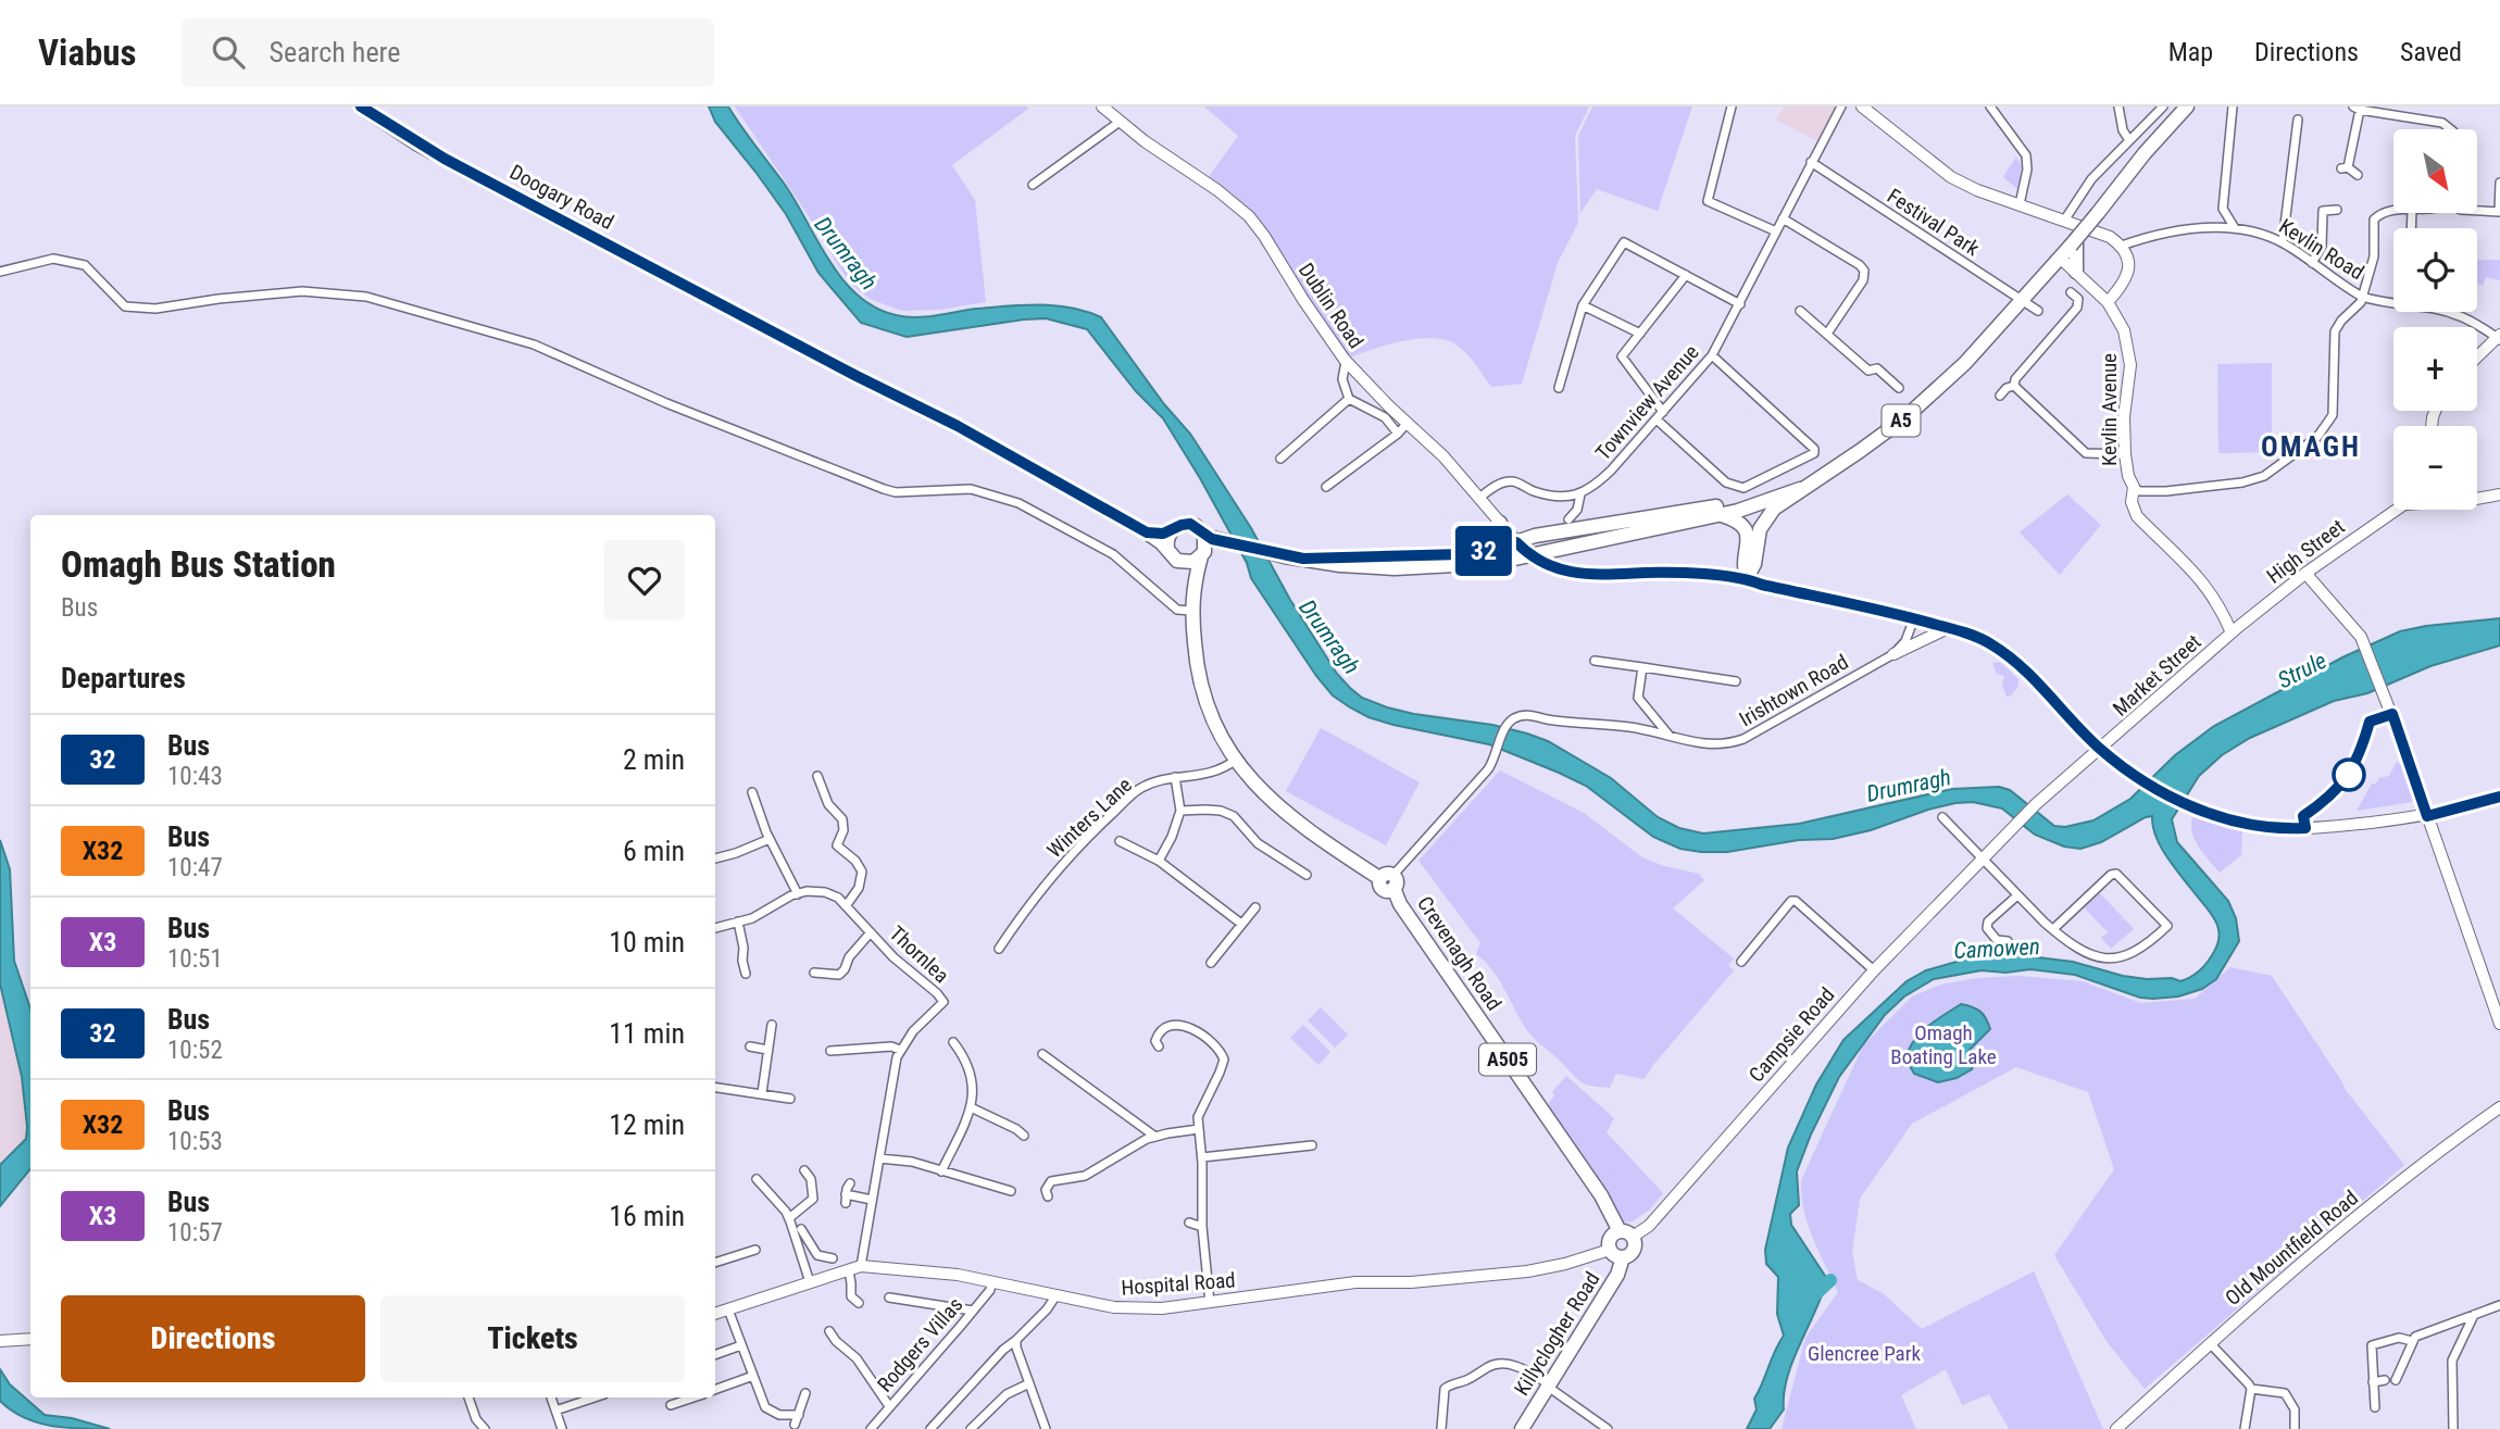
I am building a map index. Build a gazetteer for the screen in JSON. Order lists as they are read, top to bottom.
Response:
{
  "streets": {
    "highway": [
      "Doogary Road",
      "A5",
      "Crevenagh Road",
      "A505",
      "Killyclogher Road"
    ],
    "main road": [
      "Dublin Road",
      "Kevlin Avenue",
      "High Street",
      "Market Street",
      "Campsie Road",
      "Old Mountfield Road",
      "Hospital Road"
    ],
    "street": [
      "Festival Park",
      "Kevlin Road",
      "Townview Avenue",
      "Irishtown Road",
      "Winters Lane",
      "Thornlea",
      "Rodgers Villas"
    ]
  },
  "crossings": [
    ["Doogary Road", "A5"],
    ["Doogary Road", "Crevenagh Road"],
    ["Festival Park", "Townview Avenue"],
    ["Kevlin Road", "Kevlin Avenue"],
    ["Kevlin Avenue", "A5"],
    ["A5", "Crevenagh Road"],
    ["High Street", "Market Street"],
    ["Market Street", "Campsie Road"],
    ["Irishtown Road", "Crevenagh Road"],
    ["Winters Lane", "Crevenagh Road"],
    ["Crevenagh Road", "Campsie Road"],
    ["Crevenagh Road", "Hospital Road"],
    ["Crevenagh Road", "Killyclogher Road"],
    ["Campsie Road", "Hospital Road"],
    ["Campsie Road", "Killyclogher Road"],
    ["Hospital Road", "Killyclogher Road"],
    ["Hospital Road", "Rodgers Villas"]
  ],
  "districts": ["OMAGH"],
  "water": ["Drumragh", "Strule", "Camowen"],
  "parks": ["Omagh Boating Lake", "Glencree Park"],
  "lines": ["bus line 32"],
  "north": "bottom right",
  "page": {
    "header": "Viabus",
    "search": "Search here",
    "nav": ["Map", "Directions", "Saved"],
    "on_map": "32",
    "map_buttons": ["+", "−"],
    "heading": [
      ["Omagh Bus Station", "Bus"],
      "Departures"
    ],
    "list": [
      {
        "mark": "32",
        "name": "Bus",
        "note": "10:43",
        "value": "2 min"
      },
      {
        "mark": "X32",
        "name": "Bus",
        "note": "10:47",
        "value": "6 min"
      },
      {
        "mark": "X3",
        "name": "Bus",
        "note": "10:51",
        "value": "10 min"
      },
      {
        "mark": "32",
        "name": "Bus",
        "note": "10:52",
        "value": "11 min"
      },
      {
        "mark": "X32",
        "name": "Bus",
        "note": "10:53",
        "value": "12 min"
      },
      {
        "mark": "X3",
        "name": "Bus",
        "note": "10:57",
        "value": "16 min"
      }
    ],
    "buttons": ["Directions", "Tickets"]
  }
}
